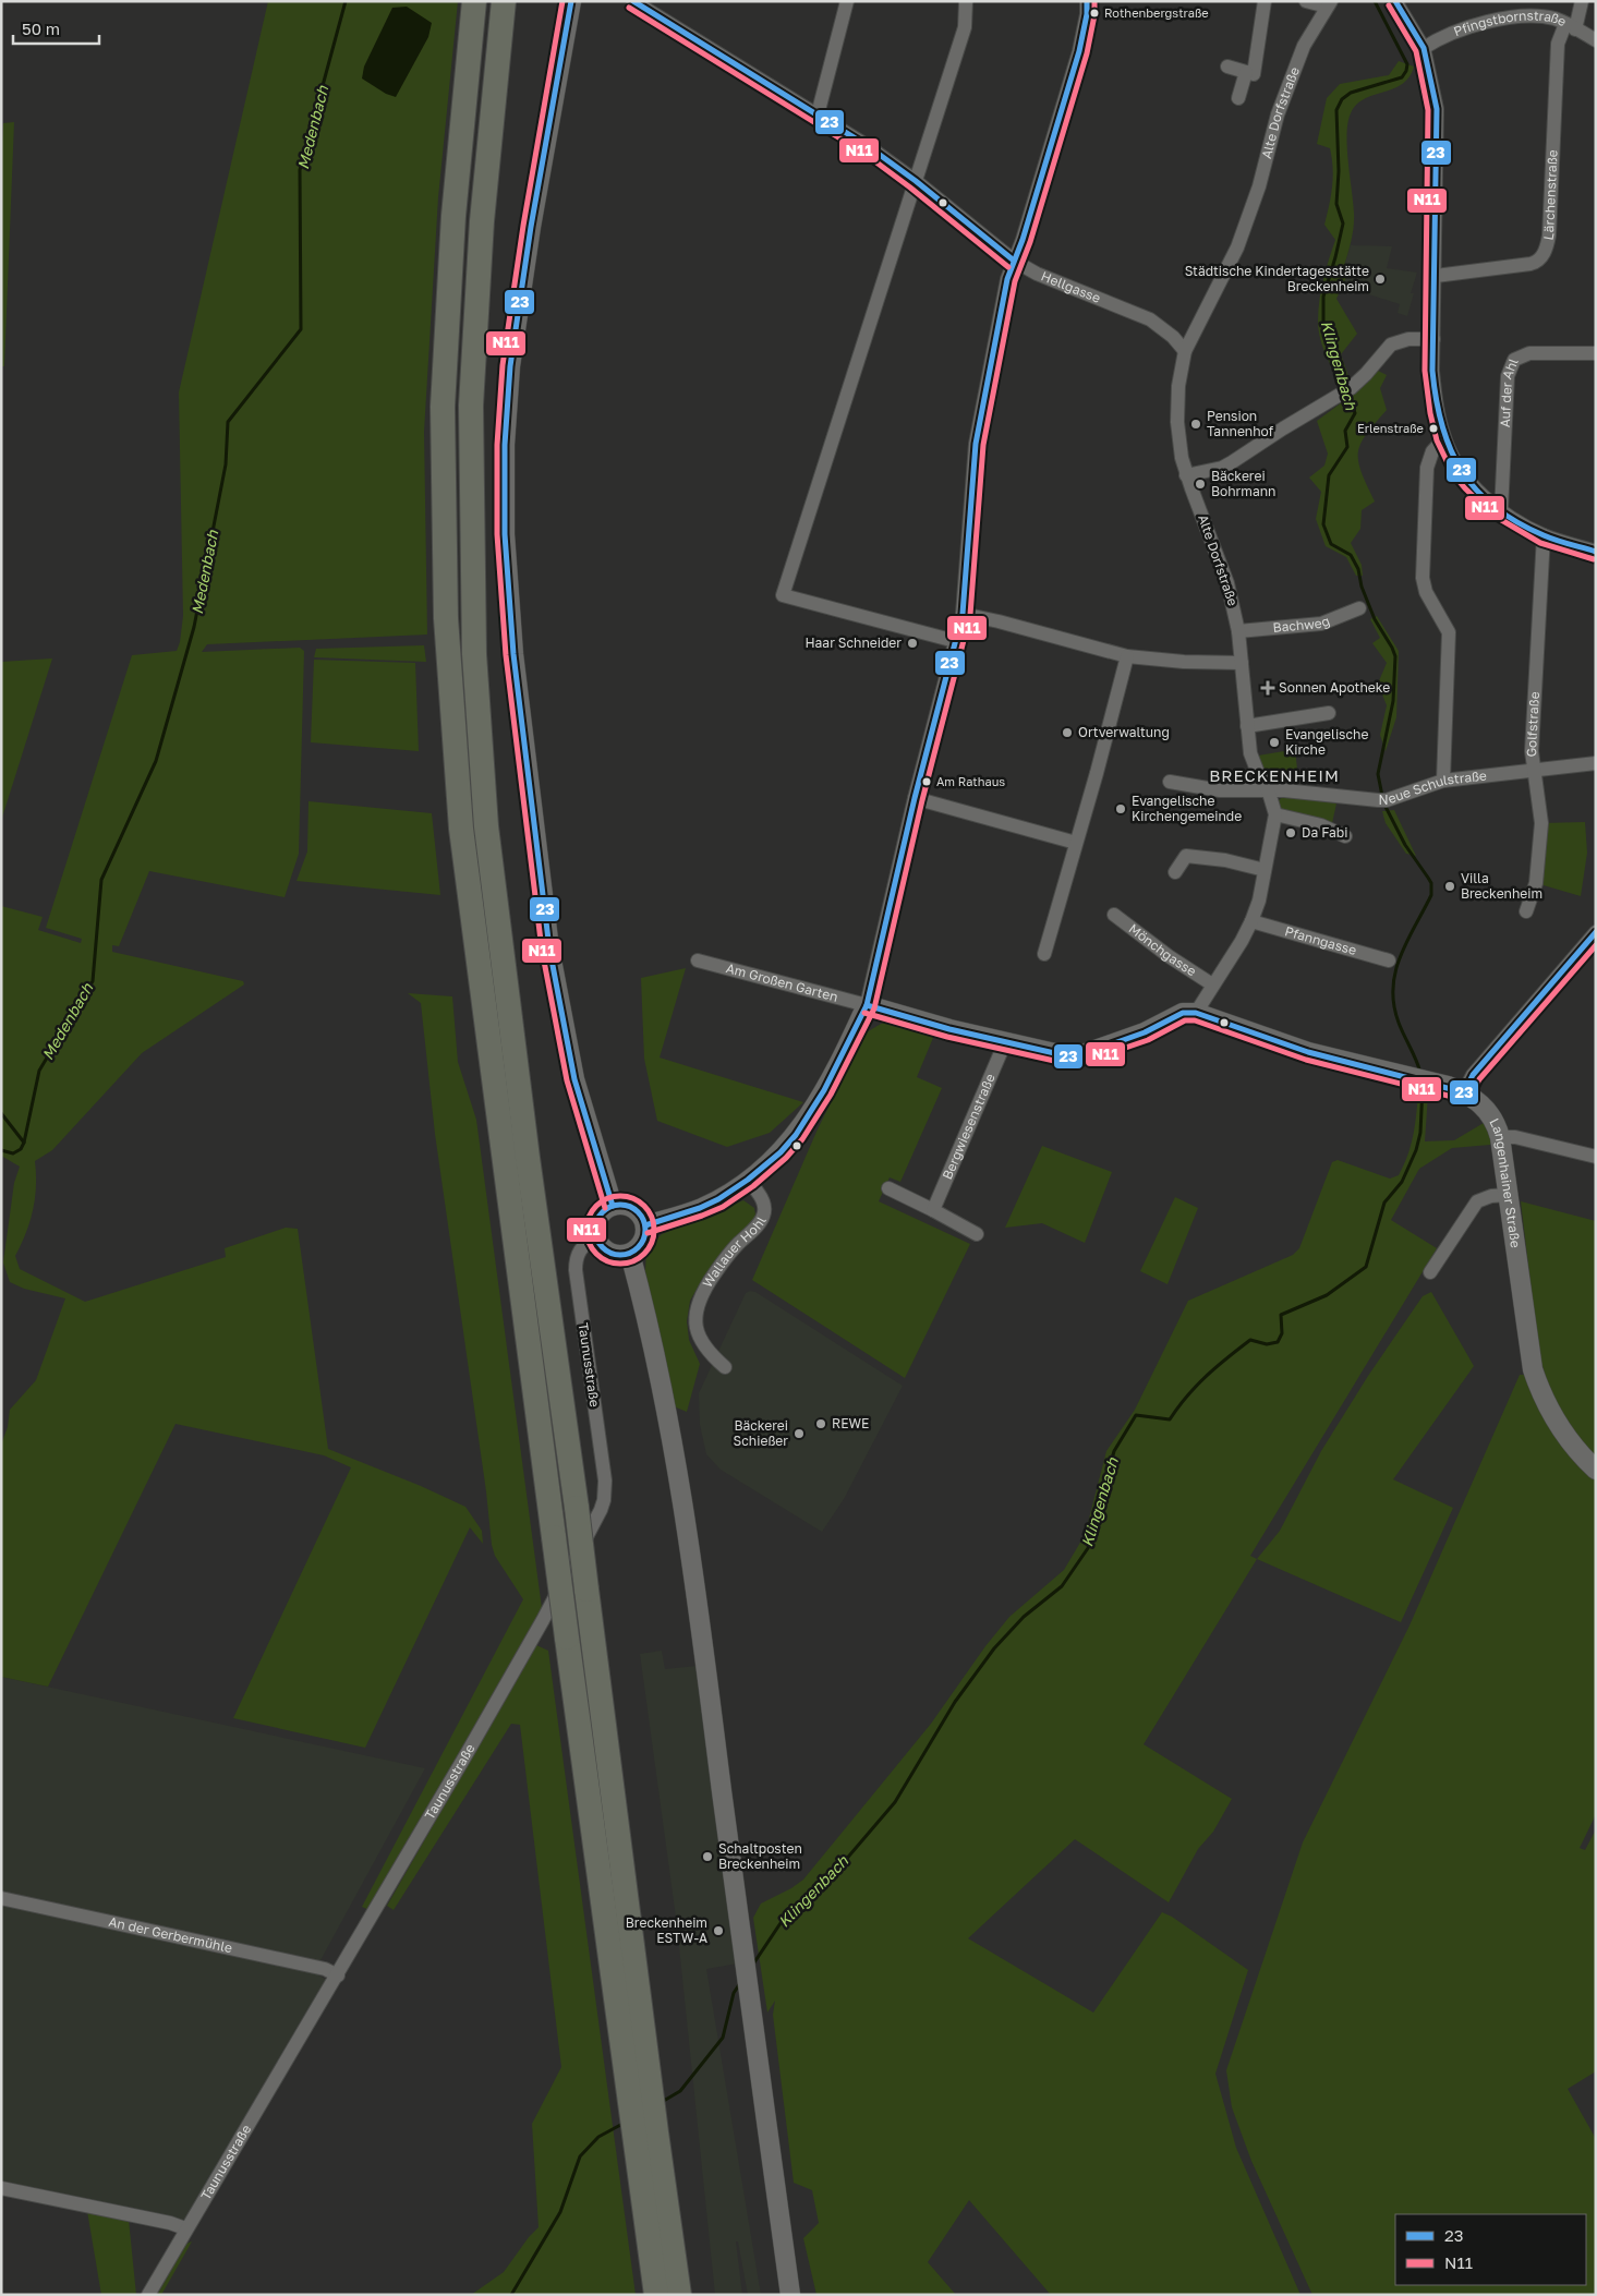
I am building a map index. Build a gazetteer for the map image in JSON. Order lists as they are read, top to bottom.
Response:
{
  "streets": {
    "main road": ["Langenhainer Straße"],
    "street": [
      "Pfingstbornstraße",
      "Alte Dorfstraße",
      "Lärchenstraße",
      "Hellgasse",
      "Auf der Ahl",
      "Bachweg",
      "Golfstraße",
      "Neue Schulstraße",
      "Pfanngasse",
      "Mönchgasse",
      "Am Großen Garten",
      "Bergwiesenstraße",
      "Wallauer Hohl",
      "Taunusstraße",
      "An der Gerbermühle"
    ]
  },
  "crossings": [
    ["Pfingstbornstraße", "Lärchenstraße"],
    ["Alte Dorfstraße", "Hellgasse"],
    ["Alte Dorfstraße", "Bachweg"],
    ["Alte Dorfstraße", "Neue Schulstraße"],
    ["Alte Dorfstraße", "Pfanngasse"],
    ["Alte Dorfstraße", "Mönchgasse"],
    ["Alte Dorfstraße", "Langenhainer Straße"],
    ["Golfstraße", "Neue Schulstraße"],
    ["Taunusstraße", "An der Gerbermühle"]
  ],
  "districts": ["BRECKENHEIM"],
  "water": ["Medenbach", "Klingenbach"],
  "places": {
    "other": [
      "Rothenbergstraße",
      "Städtische Kindertagesstätte Breckenheim",
      "Pension Tannenhof",
      "Erlenstraße",
      "Bäckerei Bohrmann",
      "Haar Schneider",
      "Ortverwaltung",
      "Evangelische Kirche",
      "Am Rathaus",
      "Evangelische Kirchengemeinde",
      "Da Fabi",
      "Villa Breckenheim",
      "REWE",
      "Bäckerei Schießer",
      "Schaltposten Breckenheim",
      "Breckenheim ESTW-A"
    ],
    "health": ["Sonnen Apotheke"]
  },
  "lines": ["transit line 23", "transit line N11"],
  "legend": ["23", "N11"],
  "scale_bar": "50 m"
}
